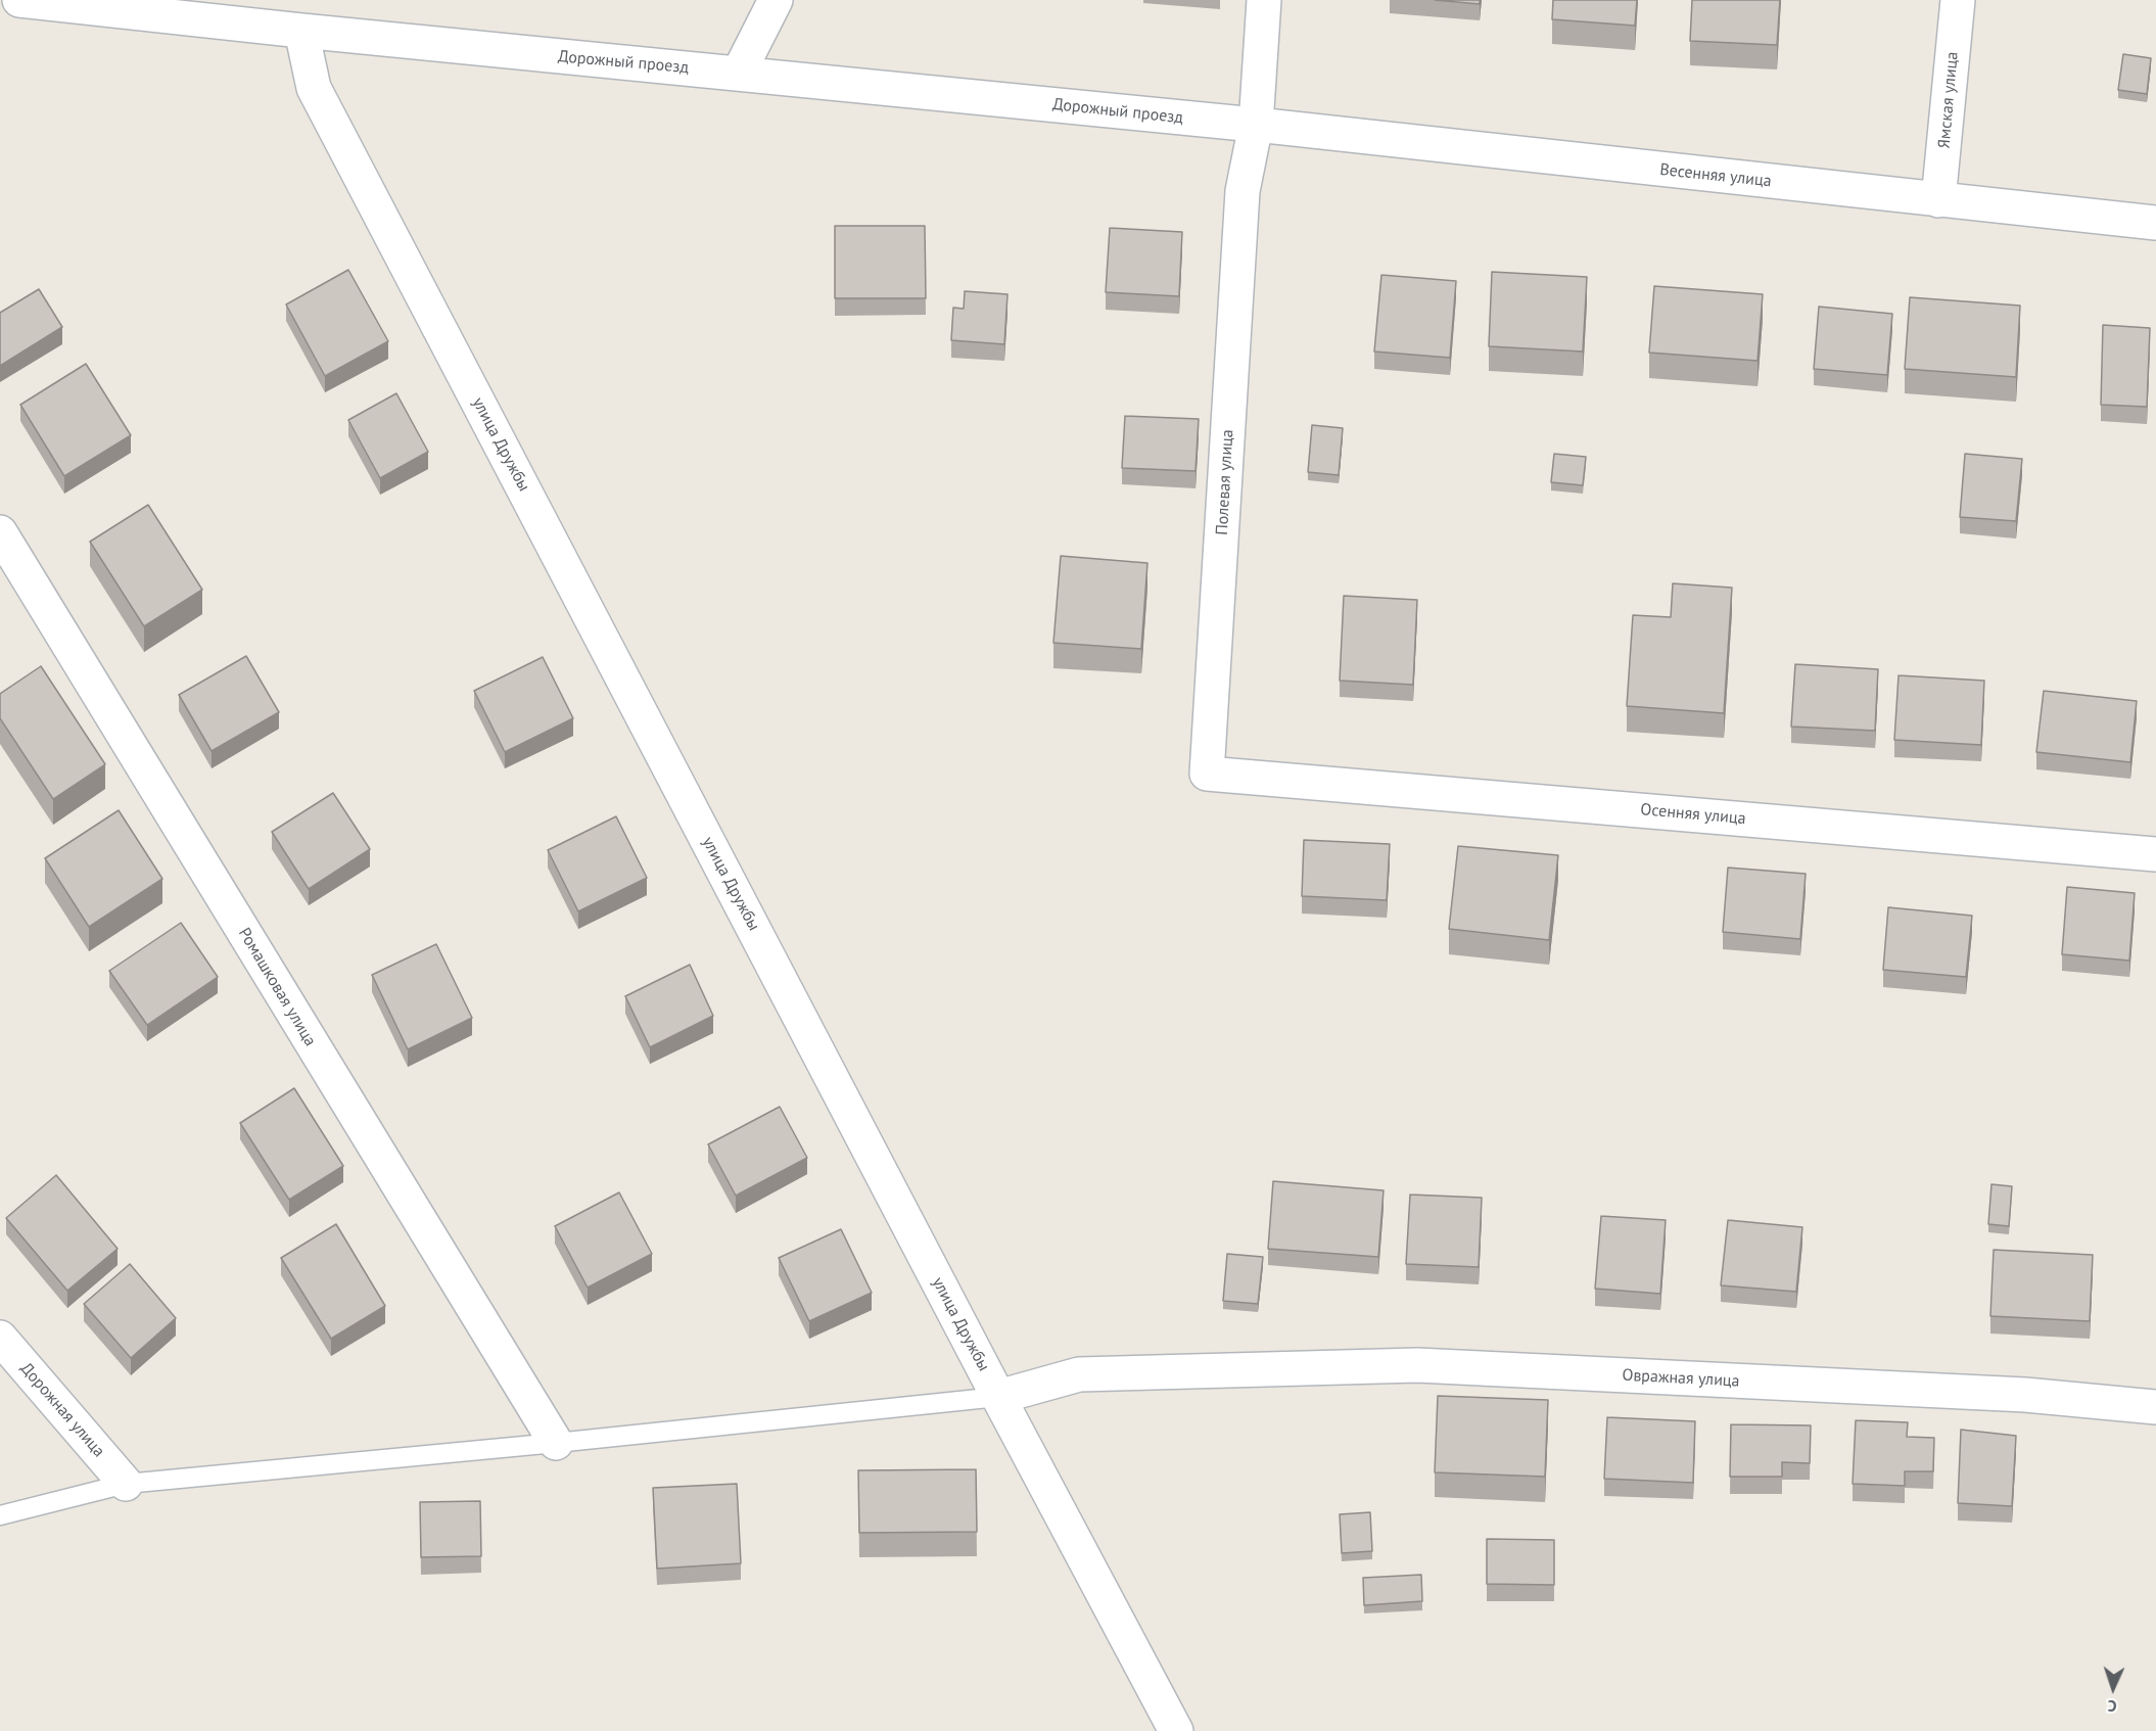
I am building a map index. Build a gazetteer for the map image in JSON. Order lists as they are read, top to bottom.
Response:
{
  "streets": {
    "street": [
      "Дорожный проезд",
      "Ямская улица",
      "Весенняя улица",
      "улица Дружбы",
      "Полевая улица",
      "Осенняя улица",
      "Ромашковая улица",
      "Овражная улица",
      "Дорожная улица"
    ]
  },
  "crossings": [
    ["Дорожный проезд", "Весенняя улица"],
    ["Дорожный проезд", "улица Дружбы"],
    ["Дорожный проезд", "Полевая улица"],
    ["Ямская улица", "Весенняя улица"],
    ["Весенняя улица", "Полевая улица"],
    ["улица Дружбы", "Овражная улица"],
    ["Полевая улица", "Осенняя улица"]
  ],
  "north": "bottom"
}
